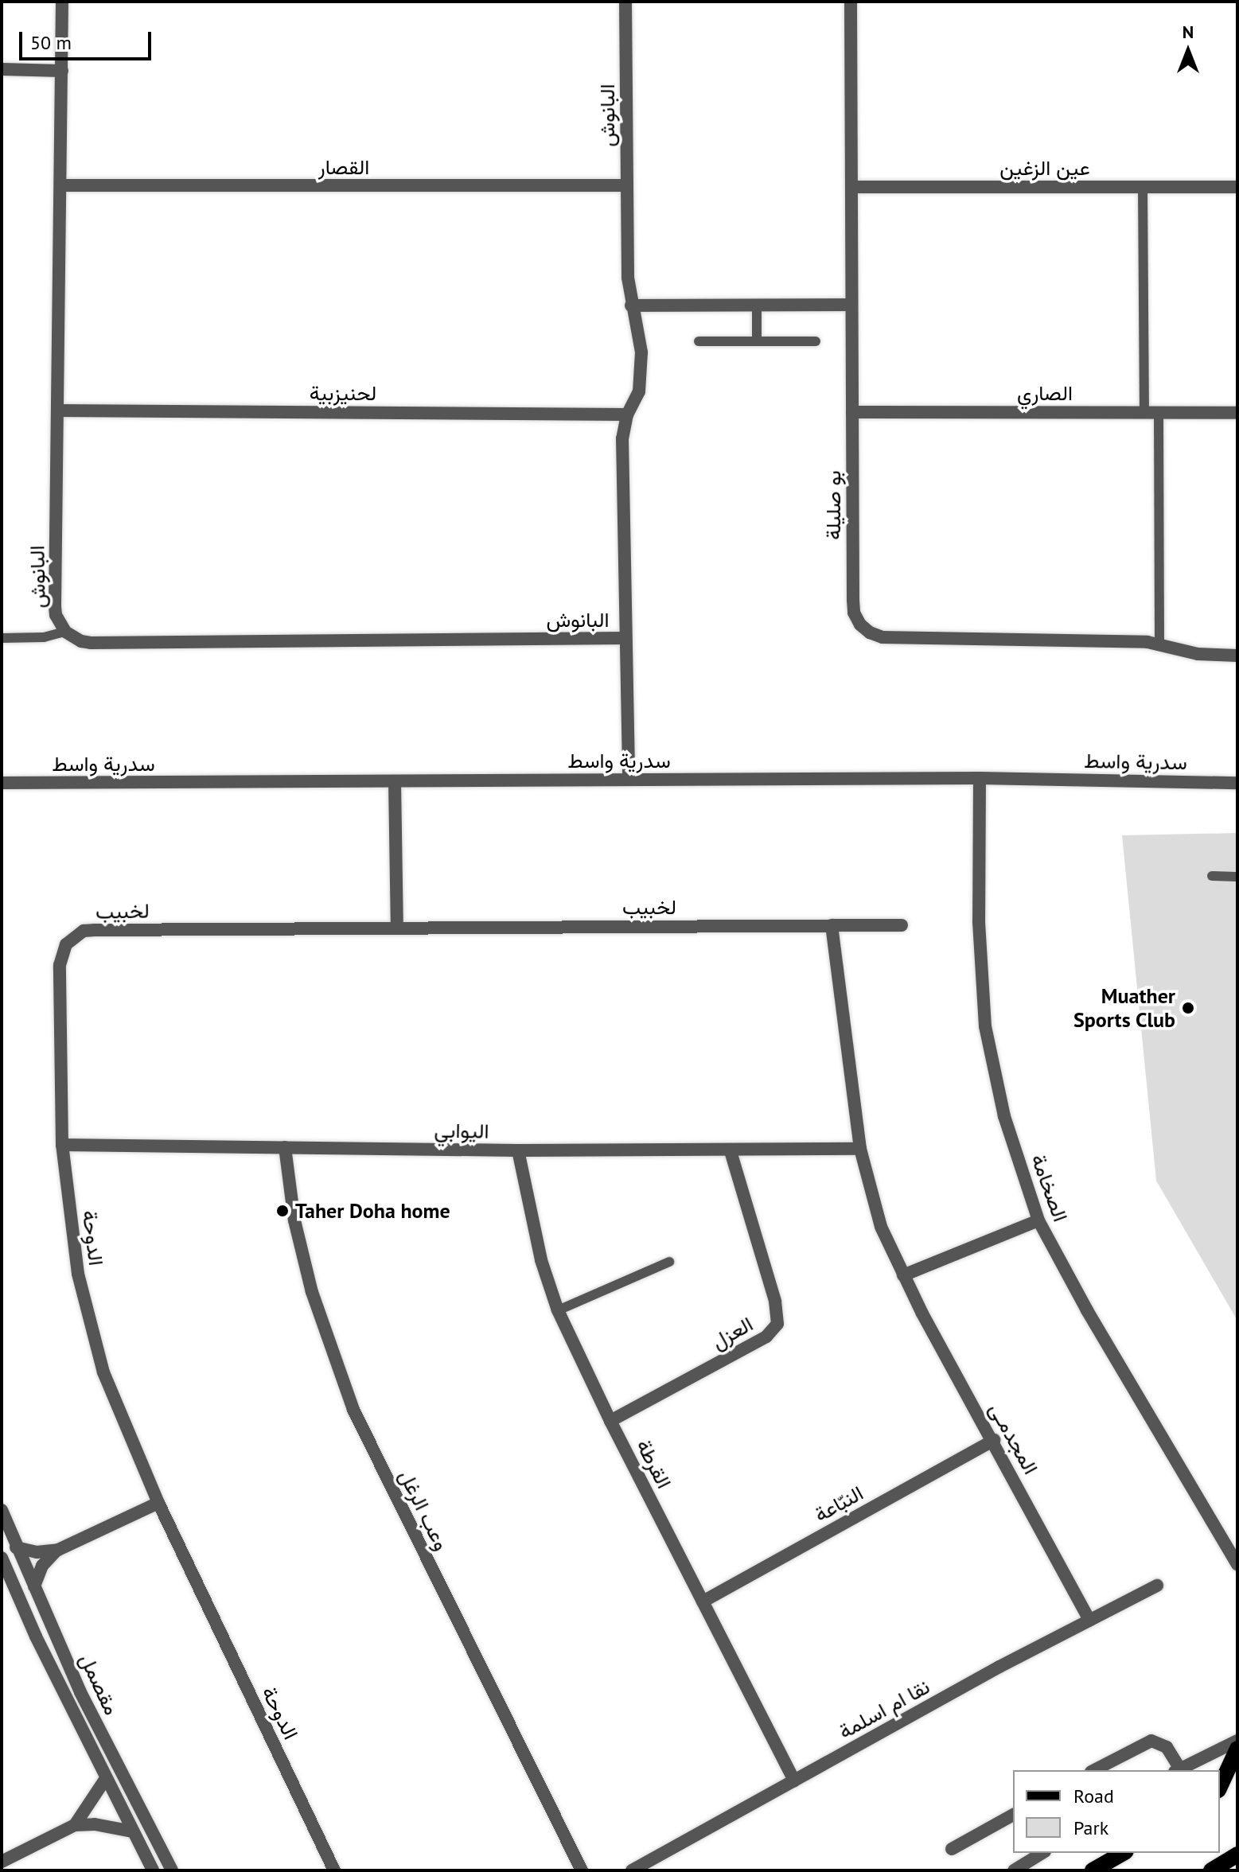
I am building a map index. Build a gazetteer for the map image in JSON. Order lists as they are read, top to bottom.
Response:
{
  "streets": {
    "street": [
      "البانوش",
      "القصار",
      "عين الزغين",
      "لحنيزبية",
      "الصاري",
      "بو صليلة",
      "سدرية واسط",
      "لخبيب",
      "اليوابي",
      "الصخامة",
      "الدوحة",
      "العزل",
      "المجدمـى",
      "القرطة",
      "النبّاعة",
      "وعب الرغل",
      "مقصمل",
      "نقا ام اسلمة"
    ]
  },
  "crossings": [
    ["البانوش", "القصار"],
    ["البانوش", "لحنيزبية"],
    ["البانوش", "سدرية واسط"],
    ["عين الزغين", "بو صليلة"],
    ["الصاري", "بو صليلة"],
    ["سدرية واسط", "الصخامة"],
    ["لخبيب", "الدوحة"],
    ["لخبيب", "المجدمـى"],
    ["اليوابي", "الدوحة"],
    ["اليوابي", "العزل"],
    ["اليوابي", "المجدمـى"],
    ["اليوابي", "القرطة"],
    ["اليوابي", "وعب الرغل"],
    ["العزل", "القرطة"],
    ["المجدمـى", "النبّاعة"],
    ["المجدمـى", "نقا ام اسلمة"],
    ["القرطة", "النبّاعة"],
    ["القرطة", "نقا ام اسلمة"]
  ],
  "places": ["Muather Sports Club", "Taher Doha home"],
  "legend": ["Road", "Park"],
  "scale_bar": "50 m",
  "north": "top"
}
